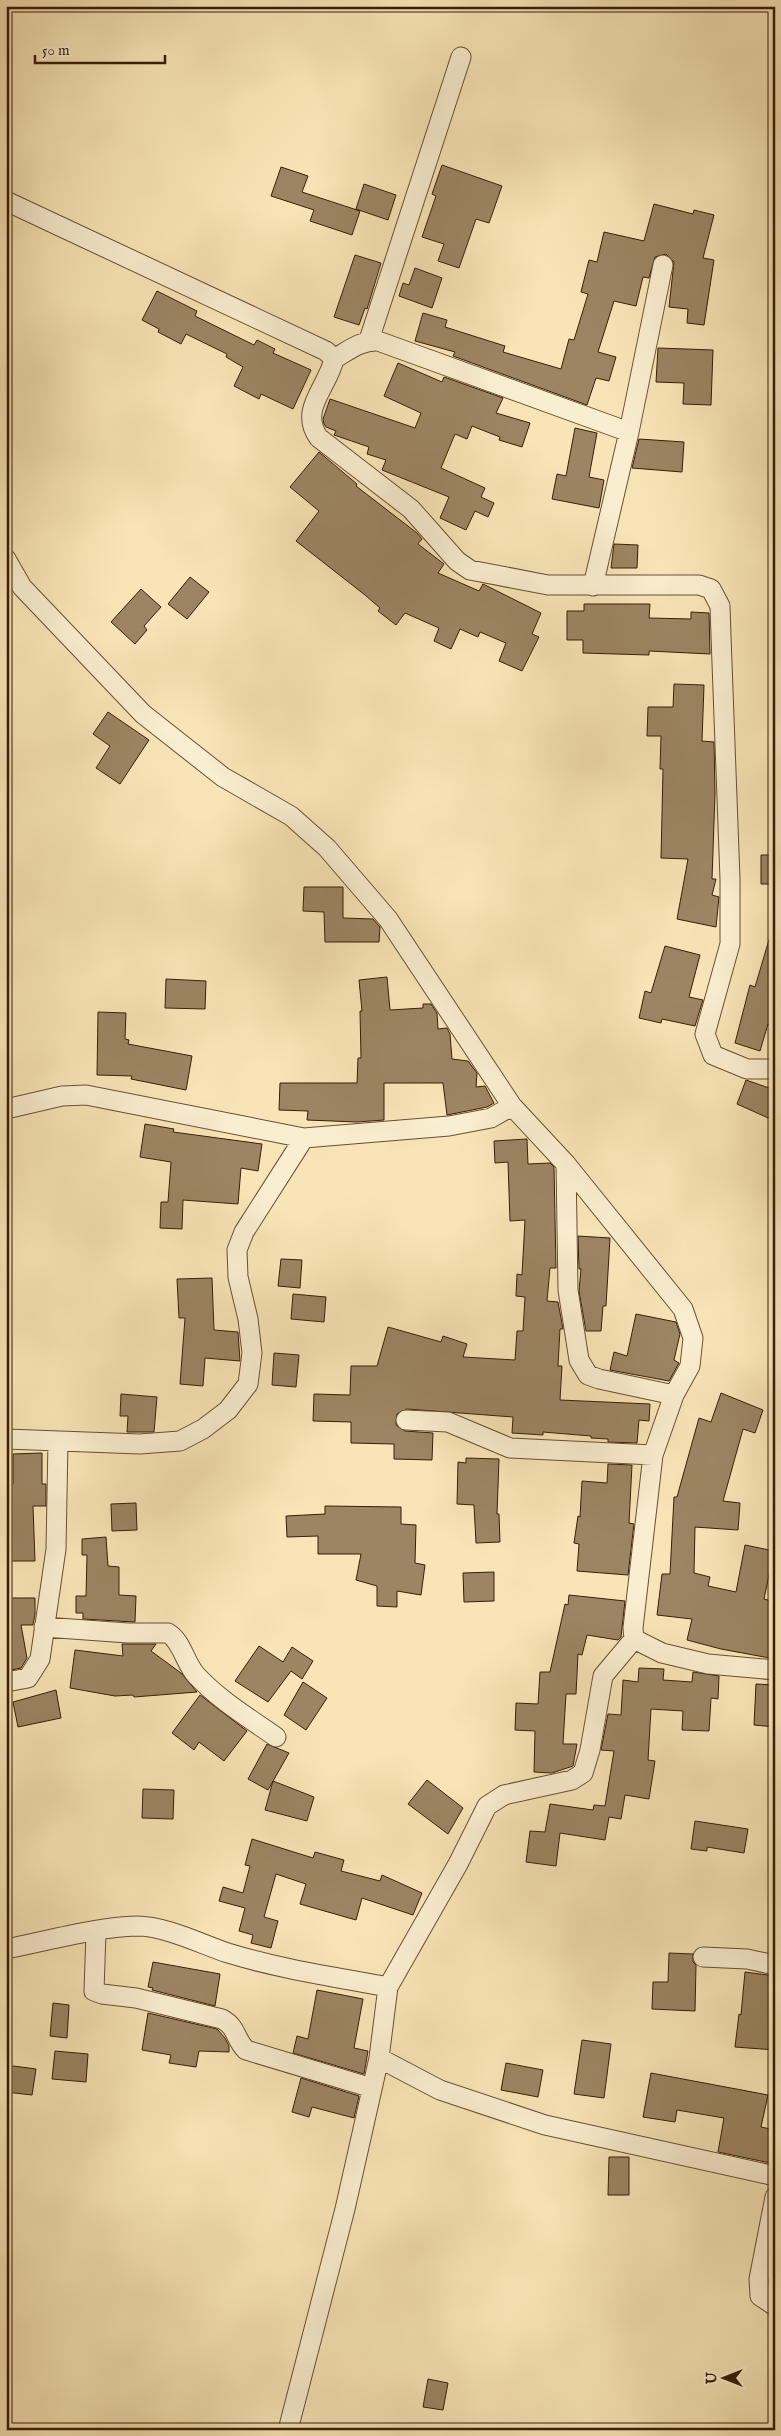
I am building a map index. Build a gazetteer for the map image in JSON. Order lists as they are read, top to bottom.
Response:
{
  "scale_bar": "50 m",
  "north": "left"
}
